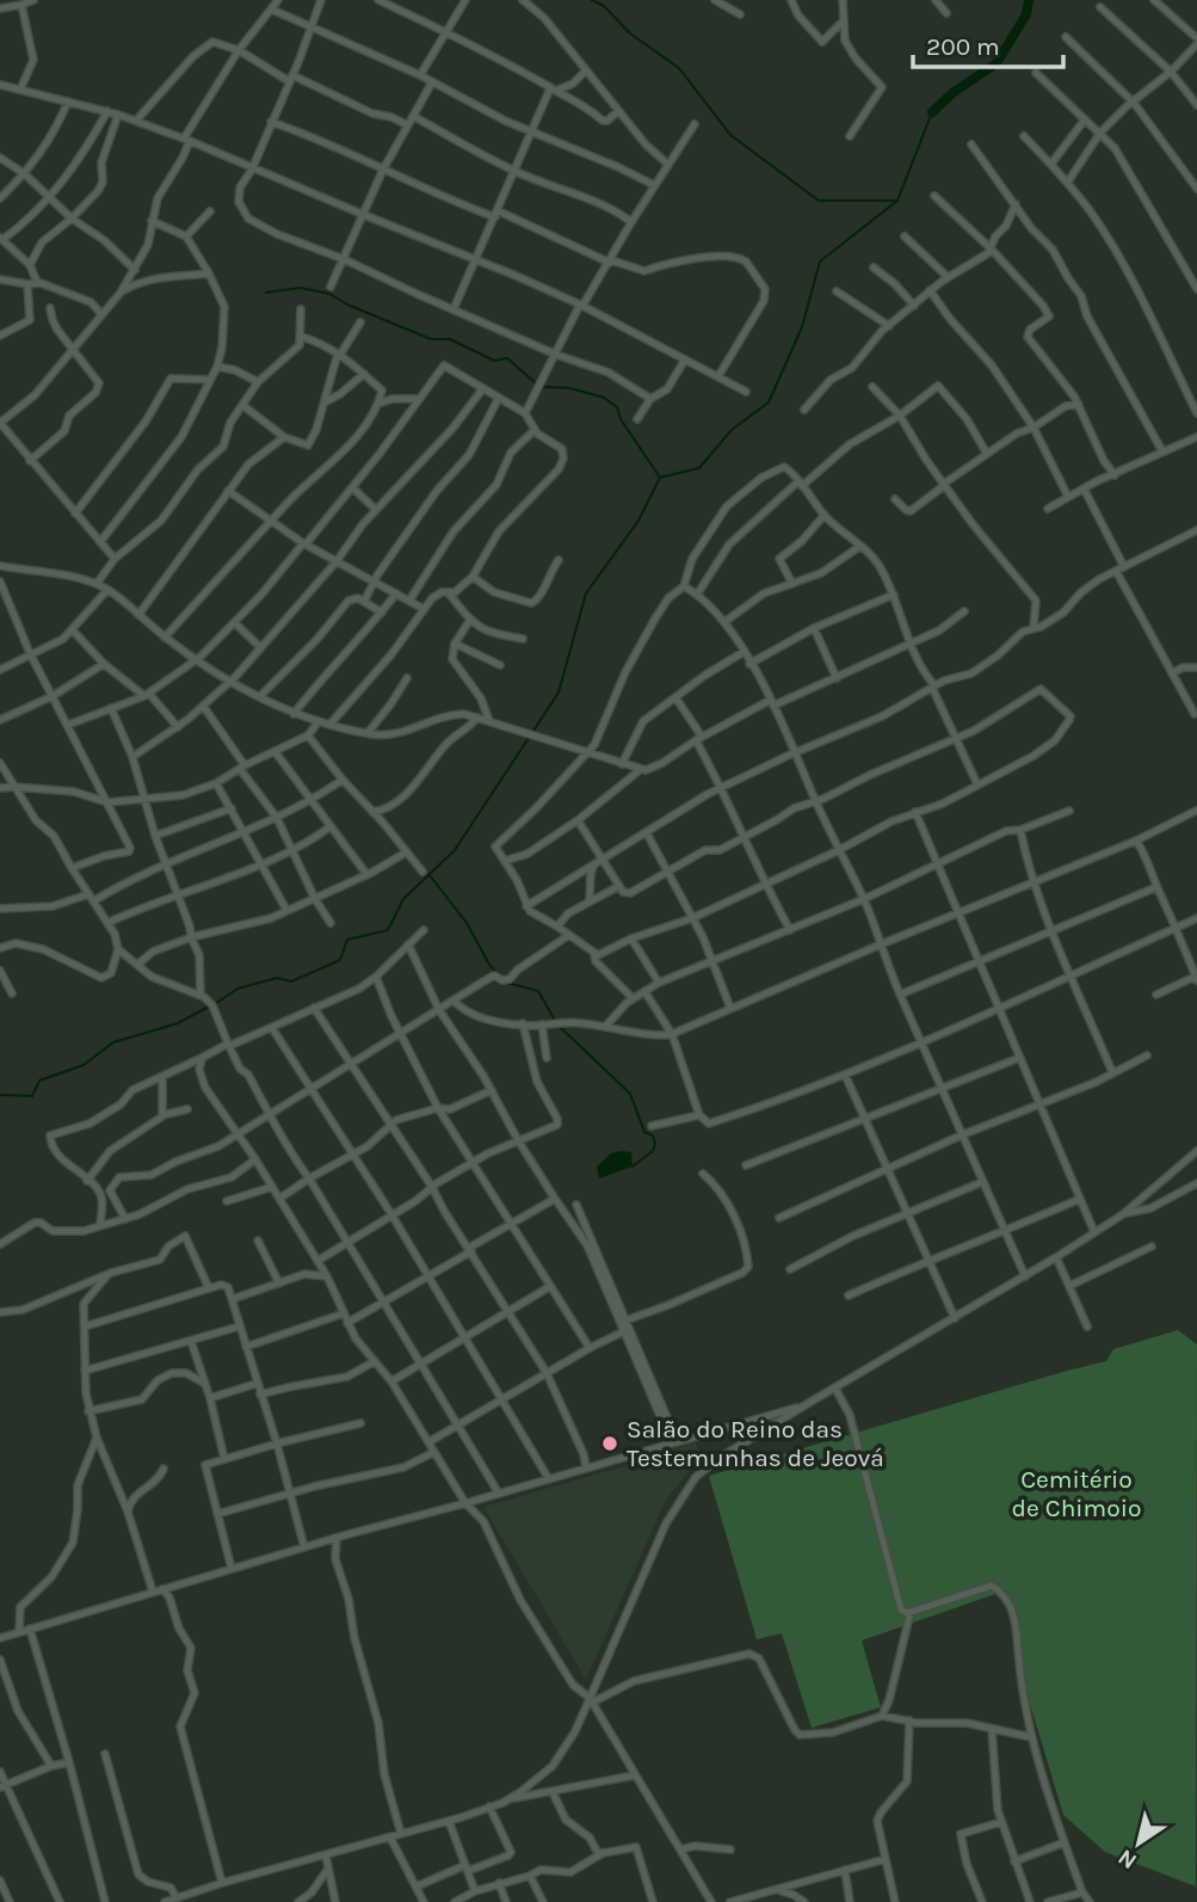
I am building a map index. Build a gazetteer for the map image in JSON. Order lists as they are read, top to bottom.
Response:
{
  "parks": ["Cemitério de Chimoio"],
  "places": ["Salão do Reino das Testemunhas de Jeová"],
  "scale_bar": "200 m",
  "north": "bottom left"
}
